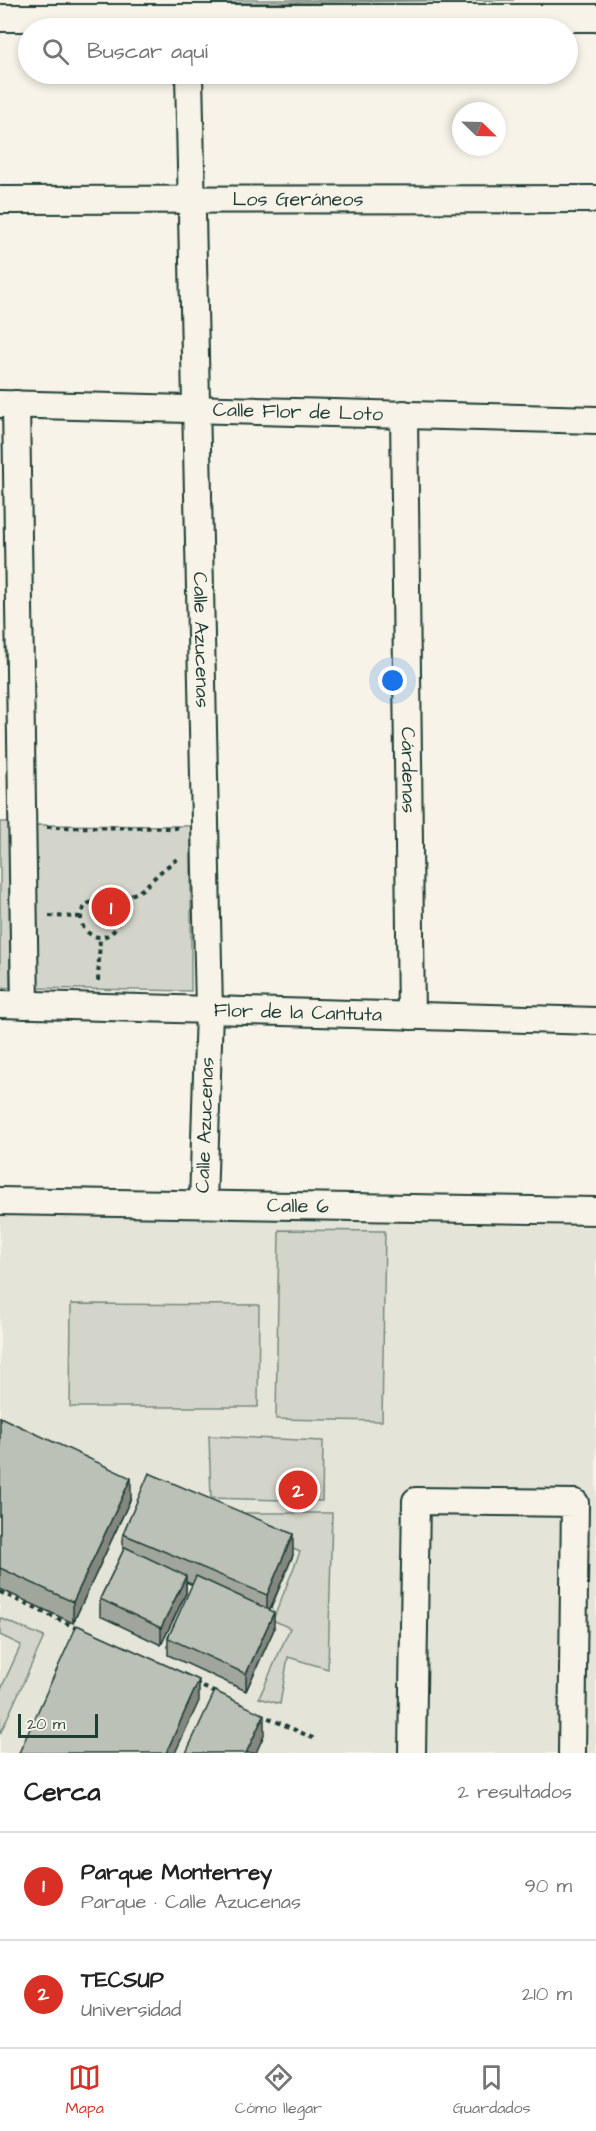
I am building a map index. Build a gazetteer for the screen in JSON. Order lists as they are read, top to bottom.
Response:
{
  "streets": {
    "street": [
      "Los Geráneos",
      "Calle Flor de Loto",
      "Calle Azucenas",
      "Cárdenas",
      "Flor de la Cantuta",
      "Calle 6"
    ]
  },
  "crossings": [
    ["Los Geráneos", "Calle Azucenas"],
    ["Calle Flor de Loto", "Calle Azucenas"],
    ["Calle Flor de Loto", "Cárdenas"],
    ["Calle Azucenas", "Flor de la Cantuta"],
    ["Calle Azucenas", "Calle 6"],
    ["Cárdenas", "Flor de la Cantuta"]
  ],
  "scale_bar": "20 m",
  "north": "bottom right",
  "page": {
    "search": "Buscar aquí",
    "pins": ["1", "2"],
    "scale": "20 m",
    "heading": ["Cerca", "2 resultados"],
    "list": [
      {
        "mark": "1",
        "name": "Parque Monterrey",
        "note": "Parque · Calle Azucenas",
        "value": "90 m"
      },
      {
        "mark": "2",
        "name": "TECSUP",
        "note": "Universidad",
        "value": "210 m"
      }
    ],
    "nav": ["Mapa", "Cómo llegar", "Guardados"]
  }
}
